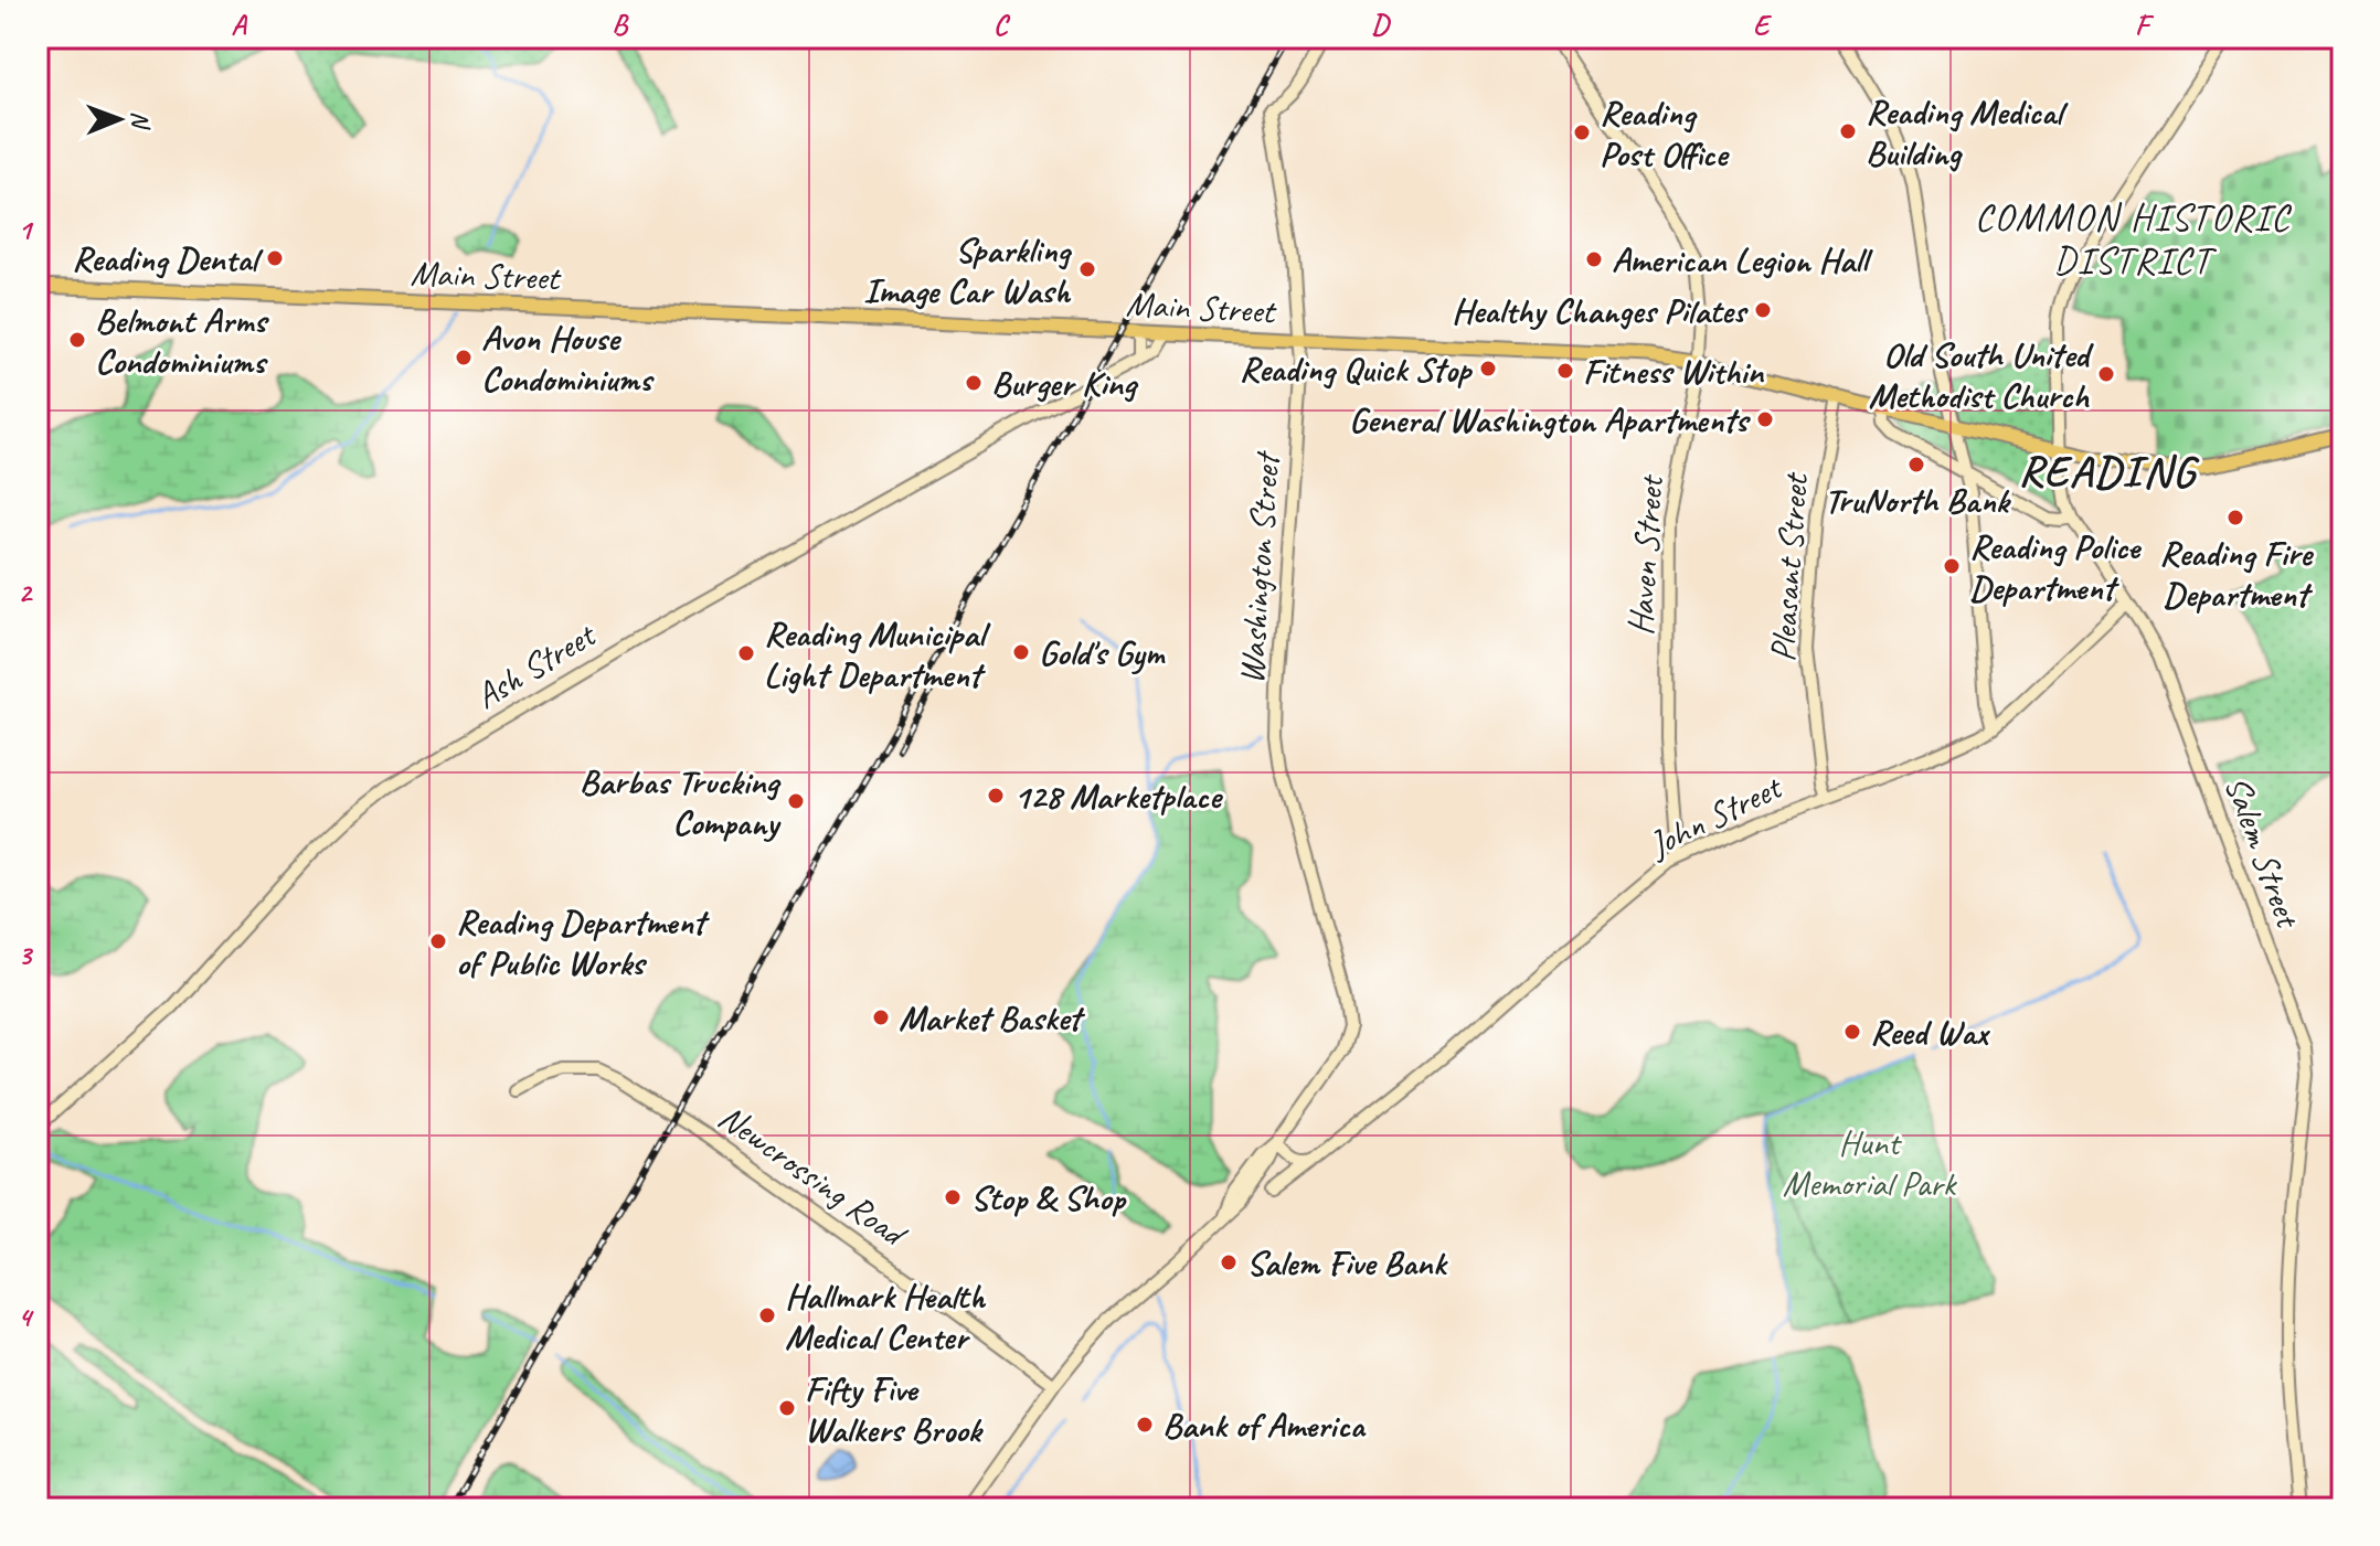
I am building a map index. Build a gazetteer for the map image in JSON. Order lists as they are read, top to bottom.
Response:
{
  "streets": {
    "main road": ["Main Street"],
    "street": [
      "Haven Street",
      "Pleasant Street",
      "Washington Street",
      "Ash Street",
      "John Street",
      "Salem Street",
      "Newcrossing Road"
    ]
  },
  "crossings": [
    ["Main Street", "Haven Street"],
    ["Main Street", "Pleasant Street"],
    ["Main Street", "Washington Street"],
    ["Main Street", "Ash Street"],
    ["Main Street", "Salem Street"],
    ["Haven Street", "John Street"],
    ["Pleasant Street", "John Street"],
    ["John Street", "Salem Street"]
  ],
  "districts": ["COMMON HISTORIC DISTRICT", "READING"],
  "parks": ["Hunt Memorial Park"],
  "places": [
    "Reading Medical Building",
    "Reading Post Office",
    "Reading Dental",
    "American Legion Hall",
    "Sparkling Image Car Wash",
    "Healthy Changes Pilates",
    "Belmont Arms Condominiums",
    "Avon House Condominiums",
    "Reading Quick Stop",
    "Fitness Within",
    "Old South United Methodist Church",
    "Burger King",
    "General Washington Apartments",
    "TruNorth Bank",
    "Reading Fire Department",
    "Reading Police Department",
    "Gold's Gym",
    "Reading Municipal Light Department",
    "128 Marketplace",
    "Barbas Trucking Company",
    "Reading Department of Public Works",
    "Market Basket",
    "Reed Wax",
    "Stop & Shop",
    "Salem Five Bank",
    "Hallmark Health Medical Center",
    "Fifty Five Walkers Brook",
    "Bank of America"
  ],
  "north": "right",
  "grid": {
    "columns": [
      "A",
      "B",
      "C",
      "D",
      "E",
      "F"
    ],
    "rows": [
      "1",
      "2",
      "3",
      "4"
    ]
  }
}
